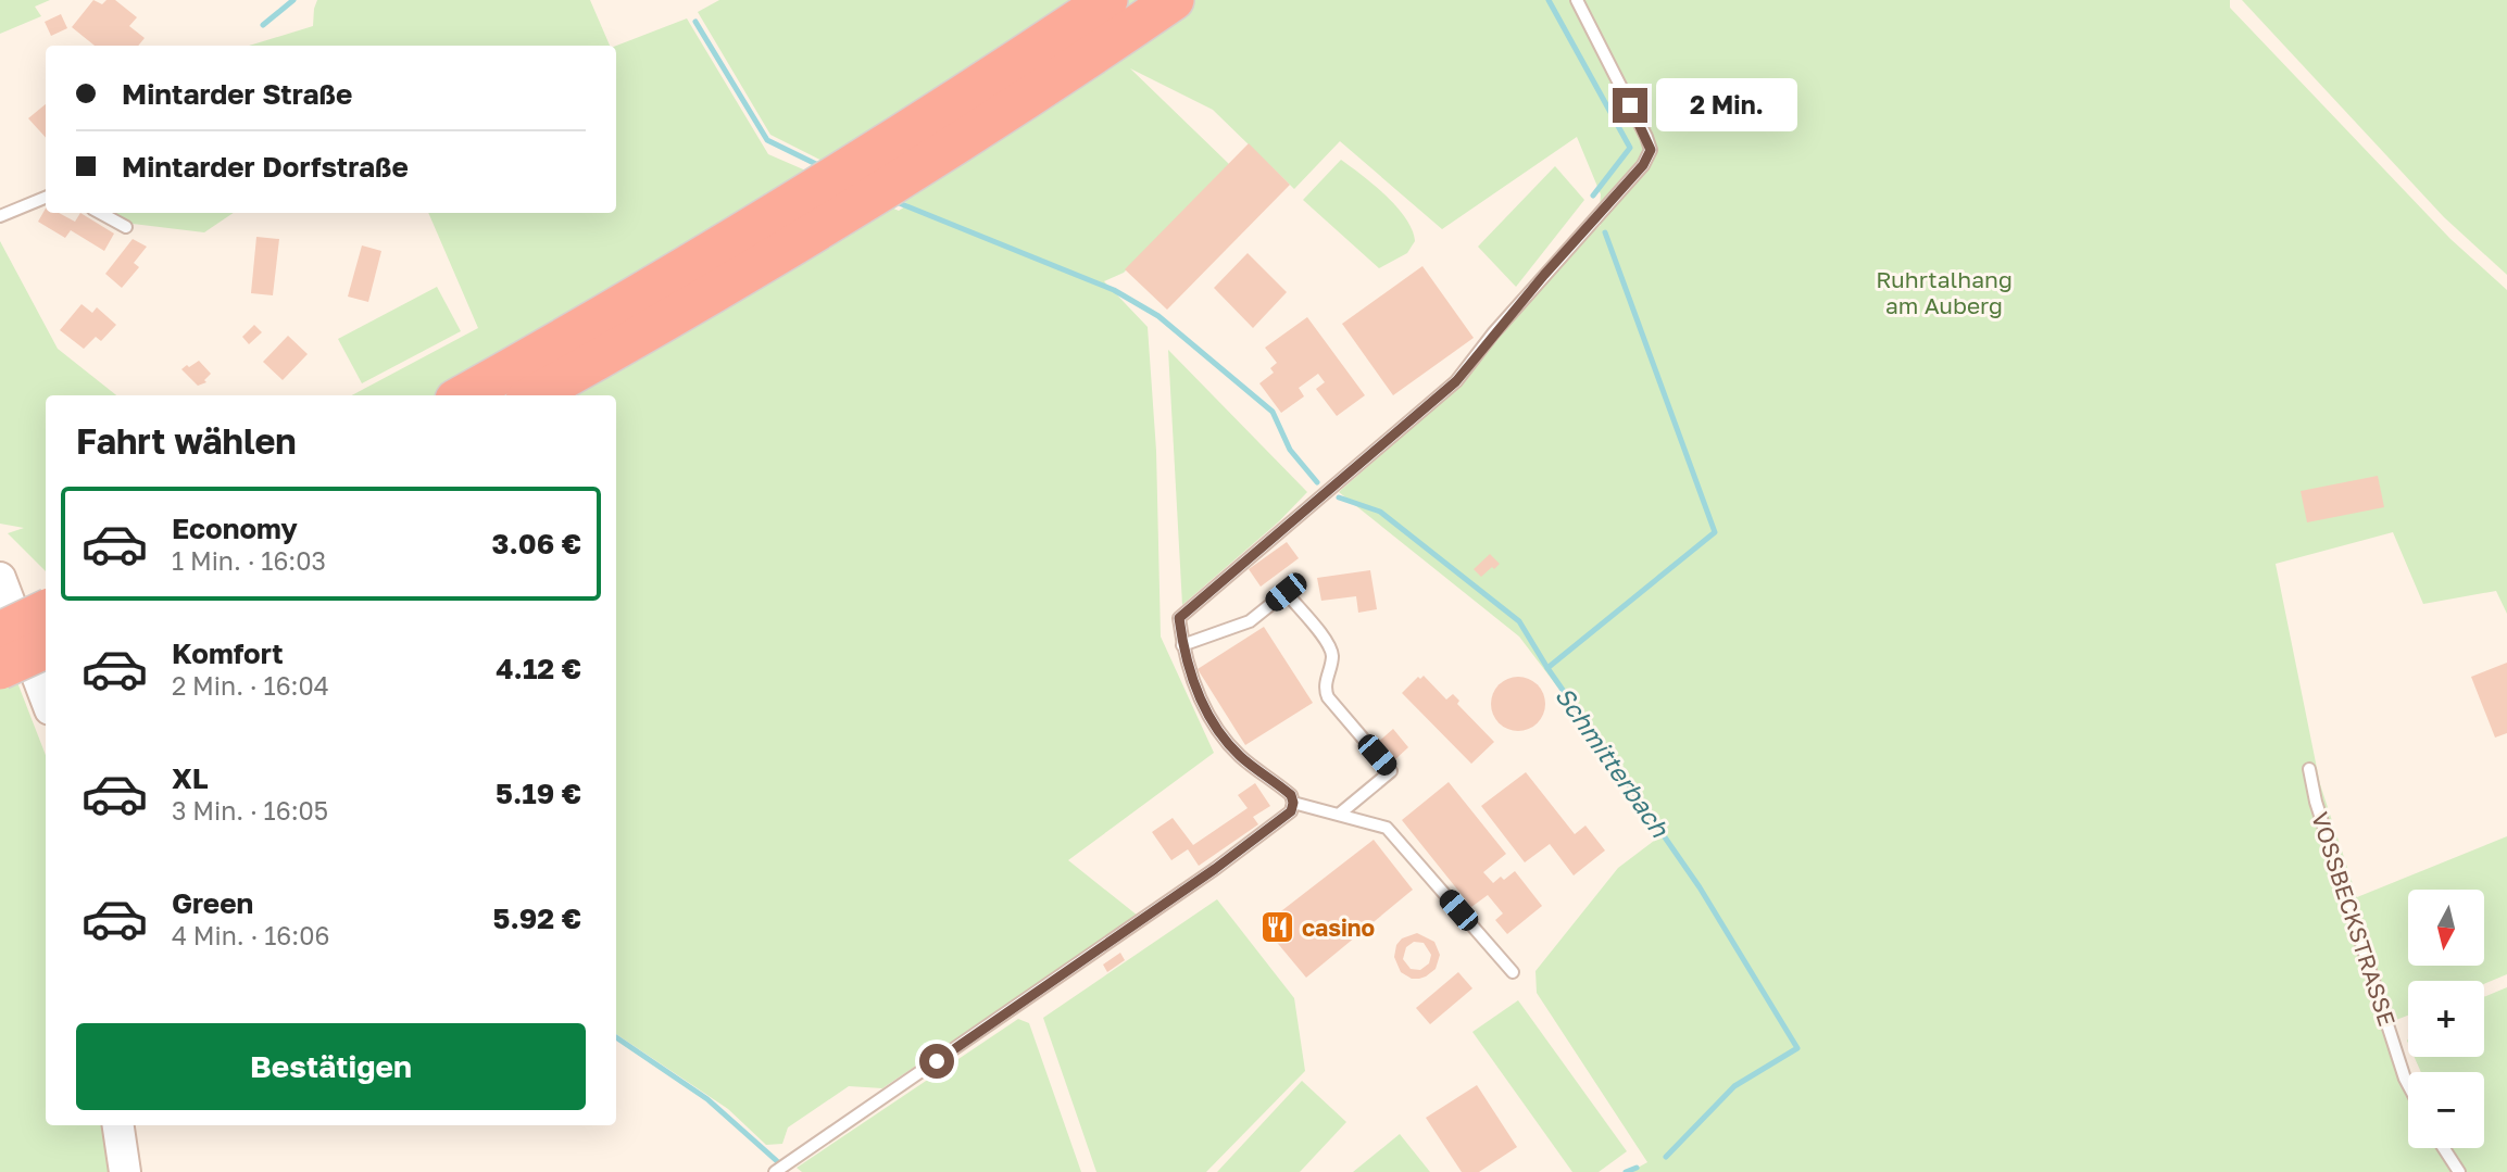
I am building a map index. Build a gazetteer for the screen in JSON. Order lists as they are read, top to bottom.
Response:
{
  "streets": {
    "lane": ["VOSSBECKSTRASSE"]
  },
  "water": ["Schmitterbach"],
  "parks": ["Ruhrtalhang am Auberg"],
  "places": {
    "restaurant": ["casino"]
  },
  "north": "bottom",
  "page": {
    "banner": ["Mintarder Straße", "Mintarder Dorfstraße"],
    "bubble": "2 Min.",
    "heading": "Fahrt wählen",
    "list": [
      {
        "name": "Economy",
        "note": "1 Min. · 16:03",
        "value": "3.06 €"
      },
      {
        "name": "Komfort",
        "note": "2 Min. · 16:04",
        "value": "4.12 €"
      },
      {
        "name": "XL",
        "note": "3 Min. · 16:05",
        "value": "5.19 €"
      },
      {
        "name": "Green",
        "note": "4 Min. · 16:06",
        "value": "5.92 €"
      }
    ],
    "map_buttons": ["+", "−"],
    "buttons": "Bestätigen"
  }
}
